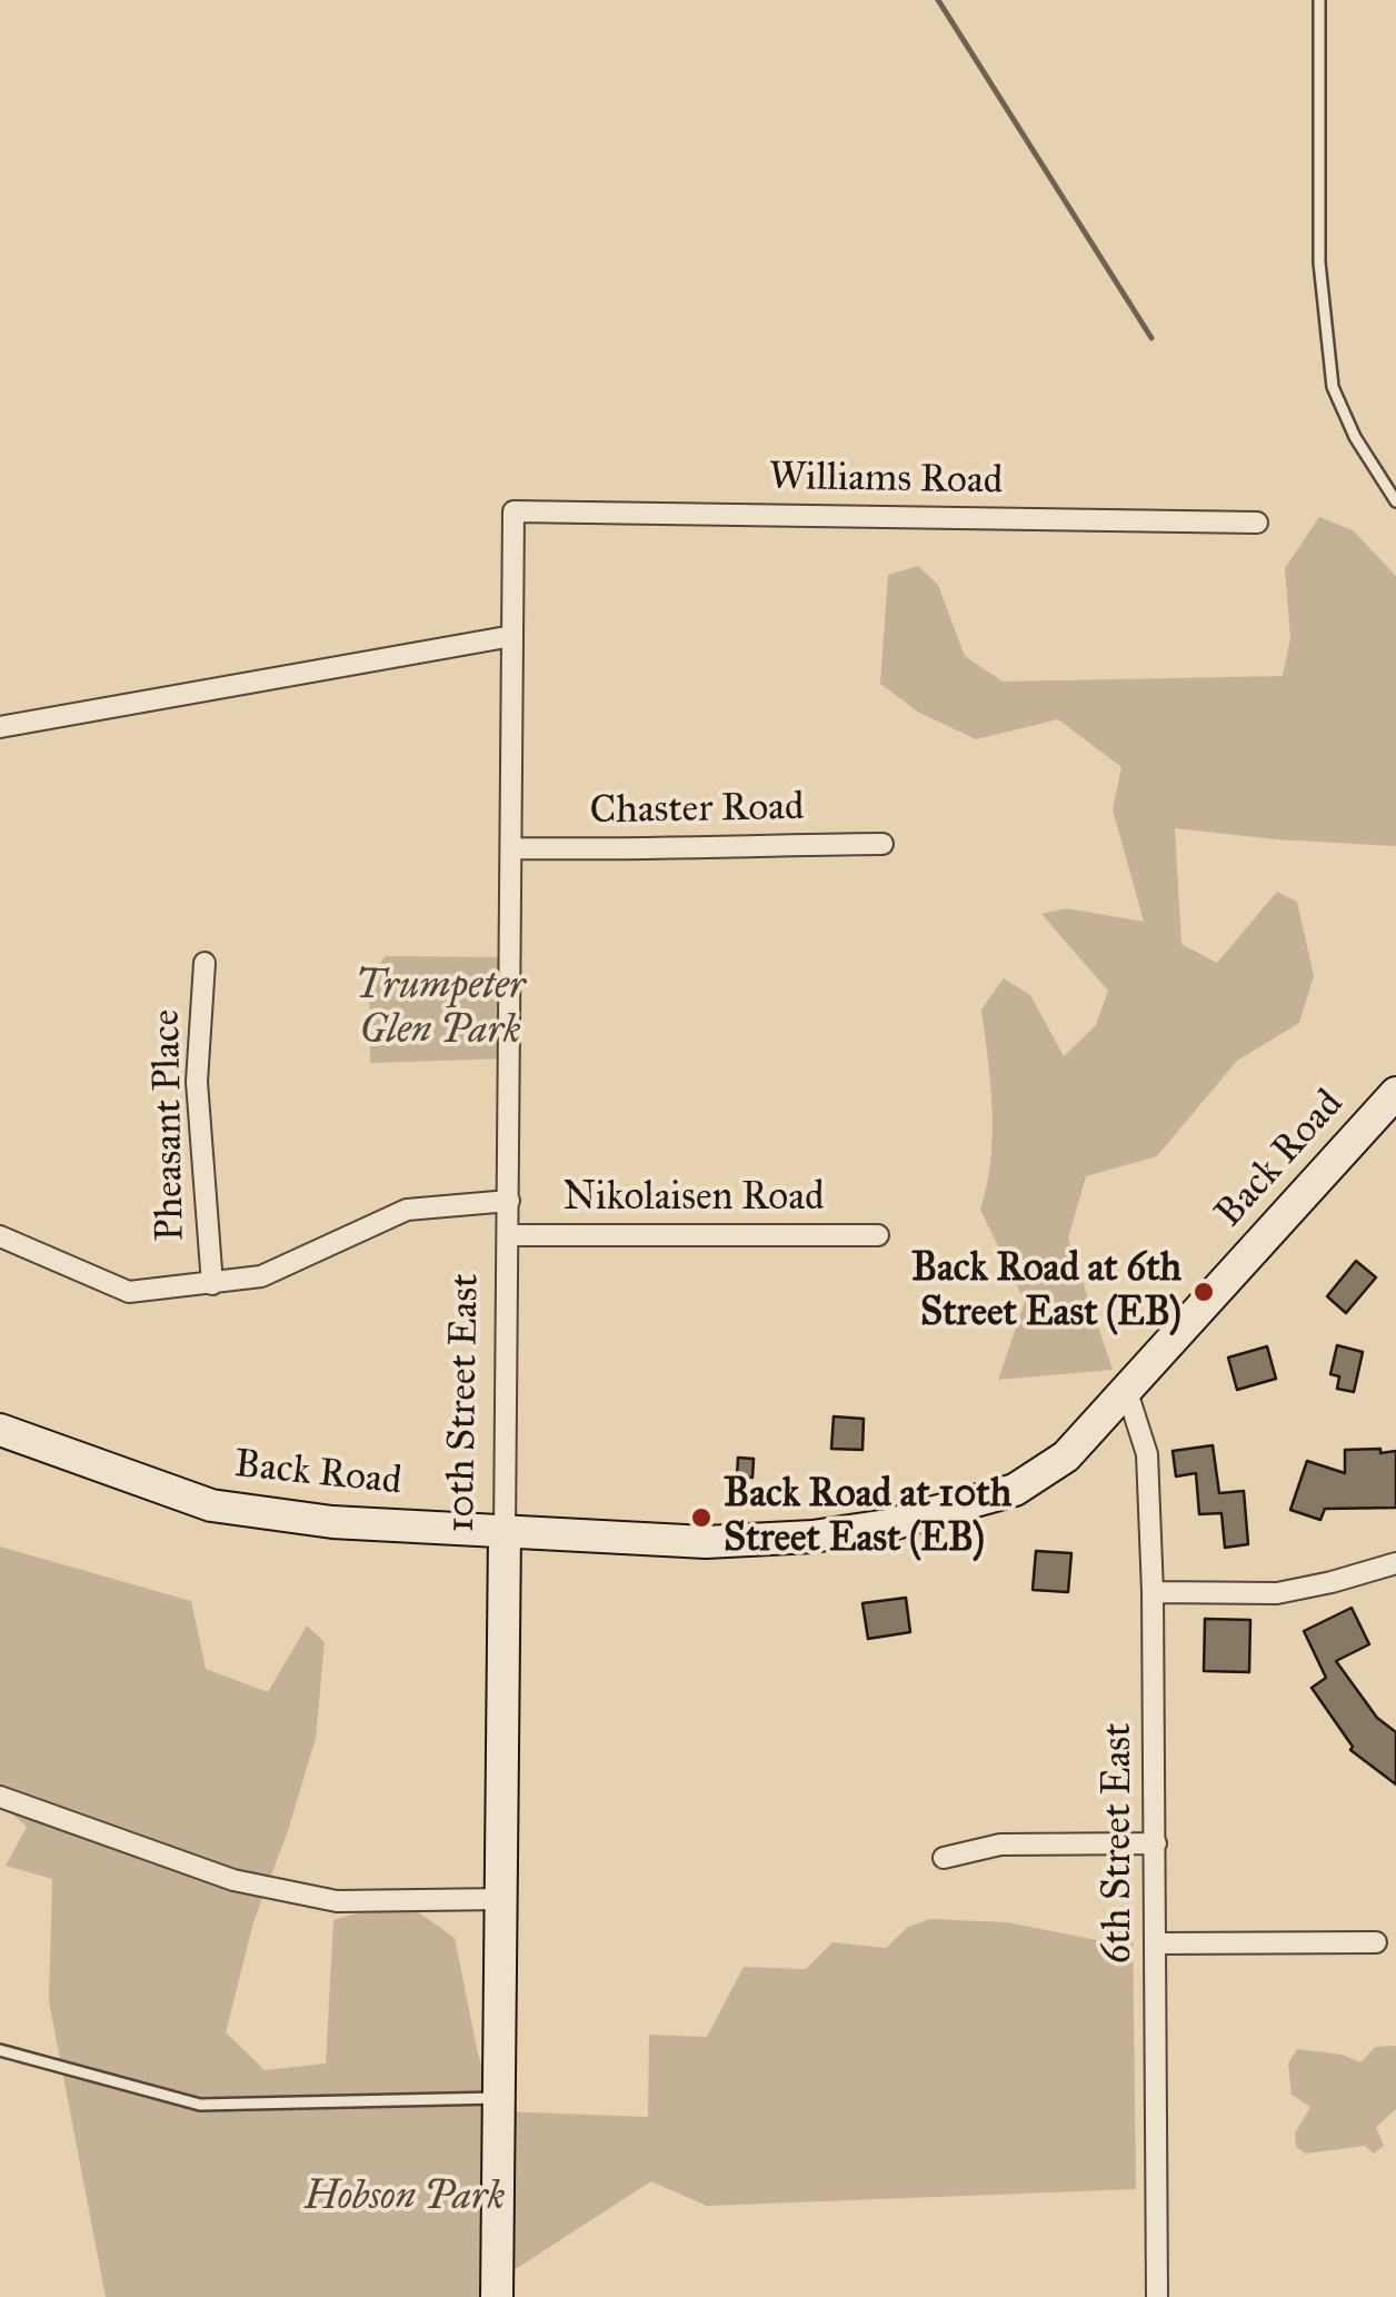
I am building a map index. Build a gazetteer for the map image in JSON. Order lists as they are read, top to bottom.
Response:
{
  "streets": {
    "street": [
      "Williams Road",
      "Chaster Road",
      "Pheasant Place",
      "Back Road",
      "Nikolaisen Road",
      "10th Street East",
      "6th Street East"
    ]
  },
  "crossings": [
    ["Williams Road", "10th Street East"],
    ["Chaster Road", "10th Street East"],
    ["Back Road", "10th Street East"],
    ["Back Road", "6th Street East"],
    ["Nikolaisen Road", "10th Street East"]
  ],
  "parks": ["Trumpeter Glen Park", "Hobson Park"],
  "places": ["Back Road at 6th Street East (EB)", "Back Road at 10th Street East (EB)"]
}
